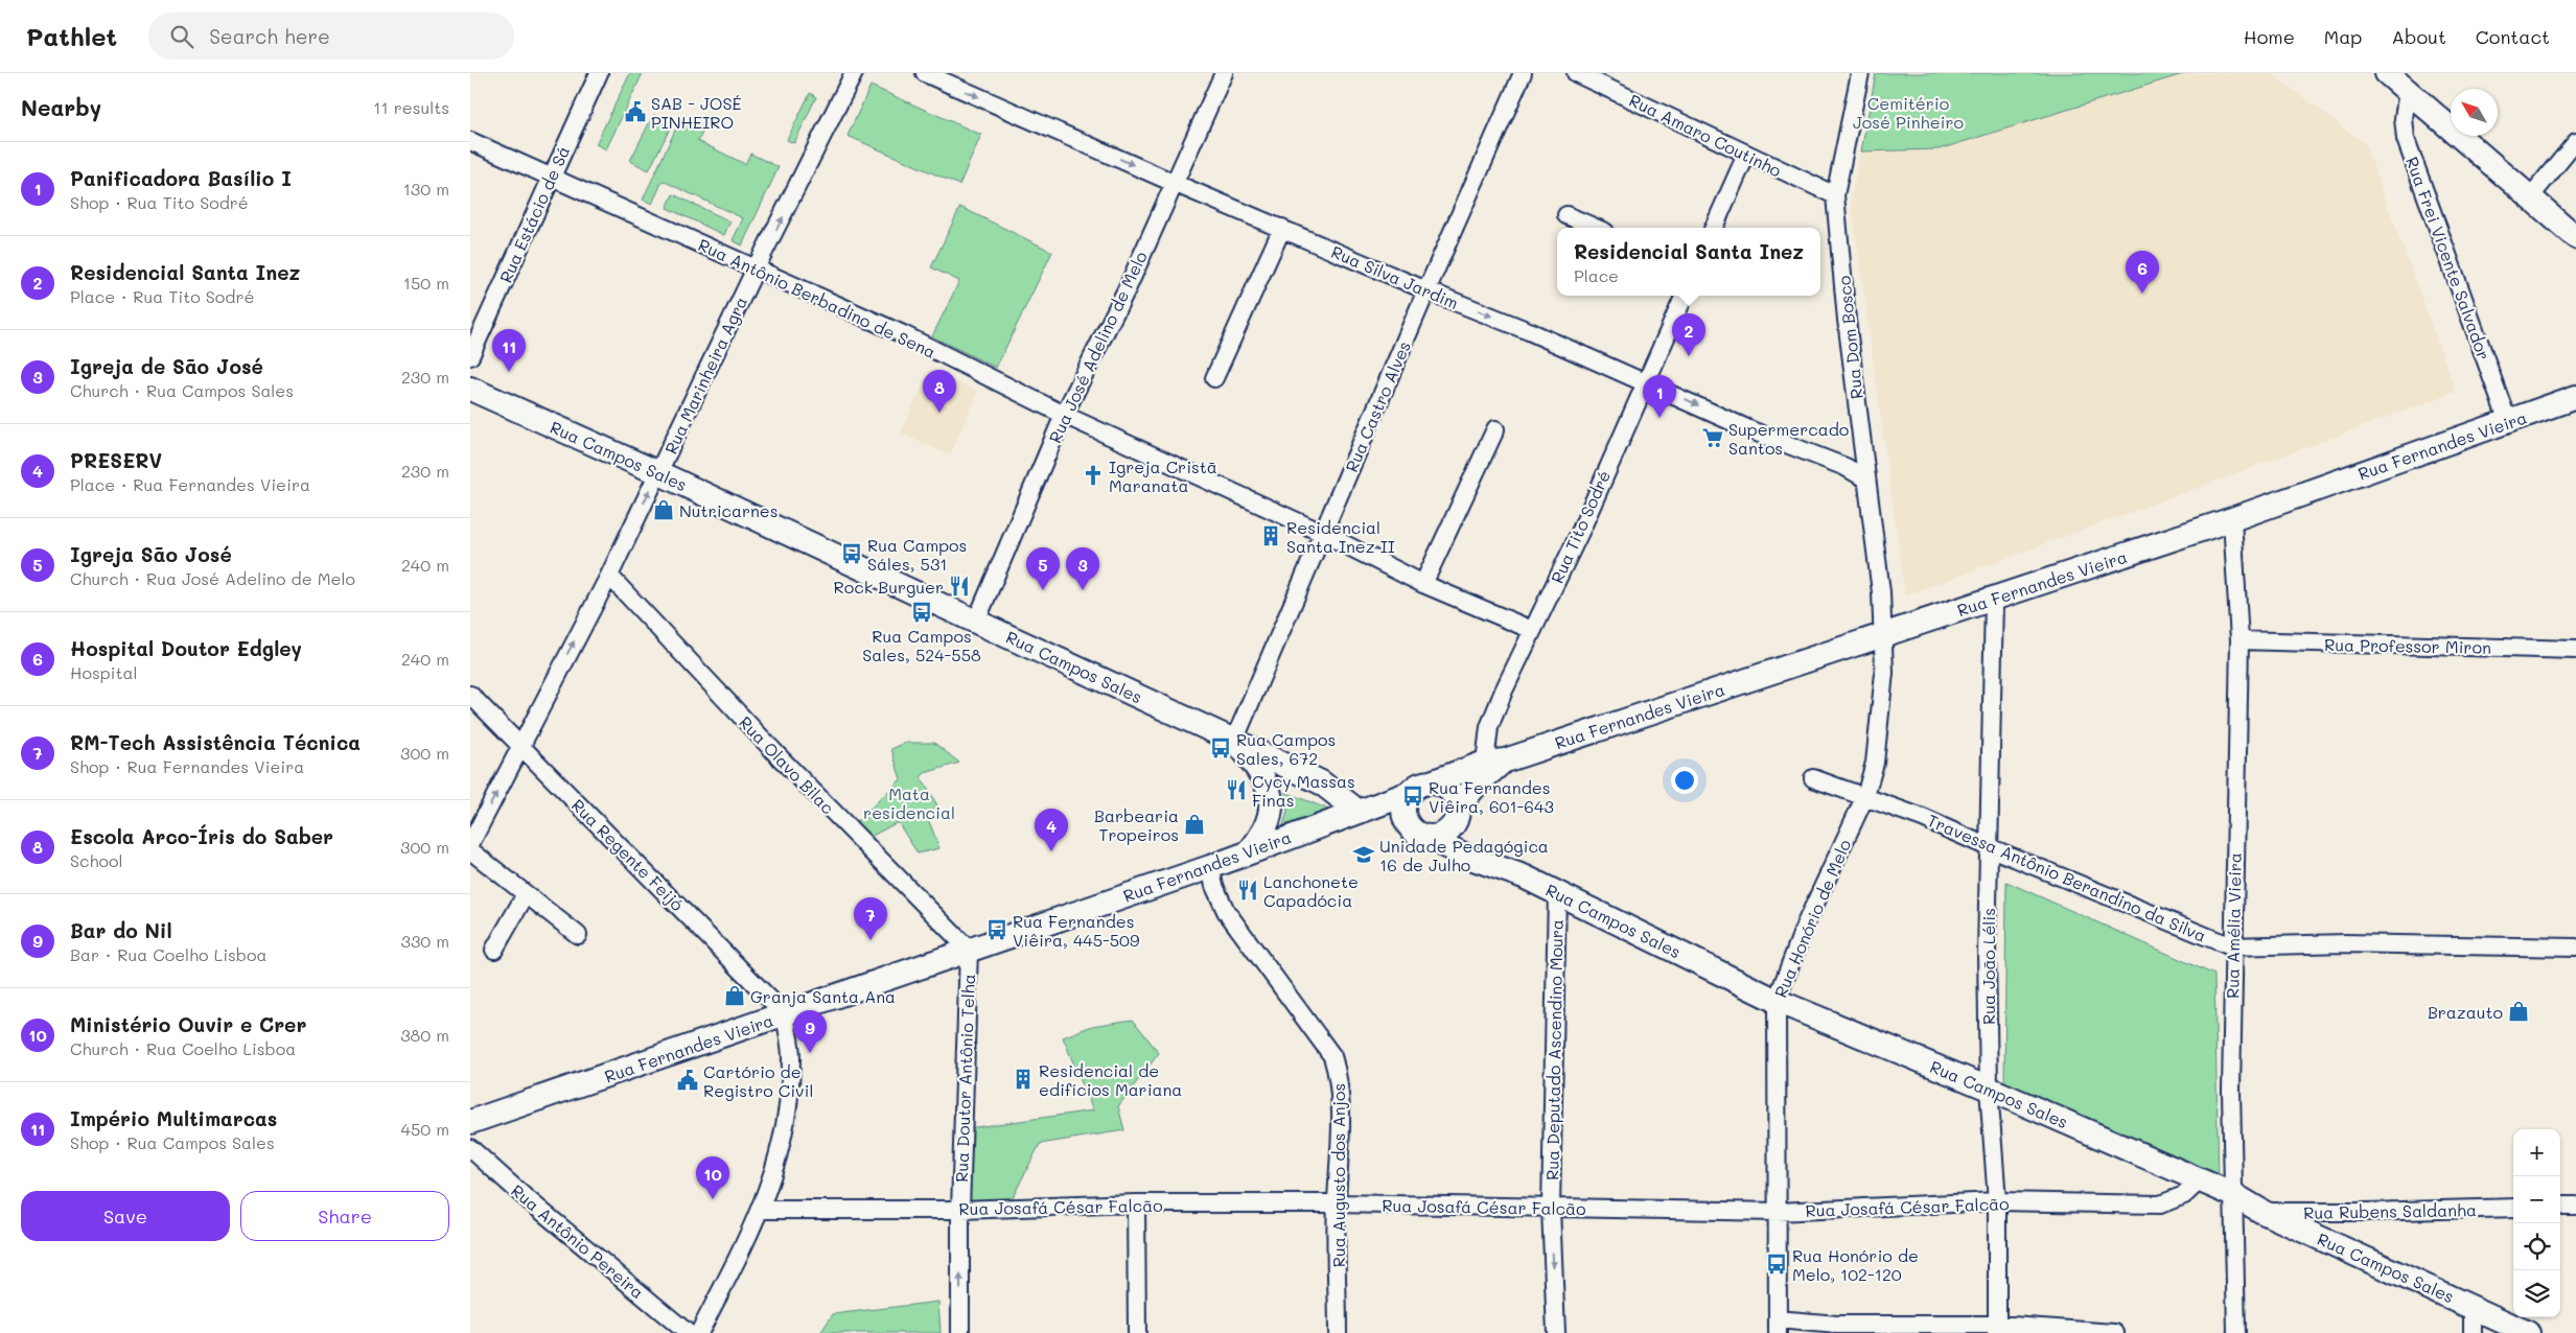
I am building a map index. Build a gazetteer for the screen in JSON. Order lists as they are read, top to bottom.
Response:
{
  "streets": {
    "street": [
      "Rua Amaro Coutinho",
      "Rua Estácio de Sá",
      "Rua Frei Vicente Salvador",
      "Rua Silva Jardim",
      "Rua Antônio Berbadino de Sena",
      "Rua Dom Bosco",
      "Rua José Adelino de Melo",
      "Rua Marinheira Agra",
      "Rua Castro Alves",
      "Rua Fernandes Vieira",
      "Rua Campos Sales",
      "Rua Tito Sodré",
      "Rua Professor Miron",
      "Rua Olavo Bilac",
      "Rua Regente Feijó",
      "Travessa Antônio Berandino da Silva",
      "Rua Honório de Melo",
      "Rua Amélia Vieira",
      "Rua João Lélis",
      "Rua Deputado Ascendino Moura",
      "Rua Doutor Antônio Telha",
      "Rua Augusto dos Anjos",
      "Rua Josafá César Falcão",
      "Rua Rubens Saldanha",
      "Rua Antônio Pereira"
    ]
  },
  "crossings": [
    ["Rua Amaro Coutinho", "Rua Dom Bosco"],
    ["Rua Estácio de Sá", "Rua Antônio Berbadino de Sena"],
    ["Rua Frei Vicente Salvador", "Rua Fernandes Vieira"],
    ["Rua Silva Jardim", "Rua Dom Bosco"],
    ["Rua Silva Jardim", "Rua José Adelino de Melo"],
    ["Rua Silva Jardim", "Rua Castro Alves"],
    ["Rua Silva Jardim", "Rua Tito Sodré"],
    ["Rua Antônio Berbadino de Sena", "Rua José Adelino de Melo"],
    ["Rua Antônio Berbadino de Sena", "Rua Marinheira Agra"],
    ["Rua Antônio Berbadino de Sena", "Rua Castro Alves"],
    ["Rua Antônio Berbadino de Sena", "Rua Tito Sodré"],
    ["Rua Dom Bosco", "Rua Fernandes Vieira"],
    ["Rua Dom Bosco", "Rua Honório de Melo"],
    ["Rua José Adelino de Melo", "Rua Campos Sales"],
    ["Rua Marinheira Agra", "Rua Campos Sales"],
    ["Rua Marinheira Agra", "Rua Olavo Bilac"],
    ["Rua Marinheira Agra", "Rua Regente Feijó"],
    ["Rua Castro Alves", "Rua Campos Sales"],
    ["Rua Fernandes Vieira", "Rua Campos Sales"],
    ["Rua Fernandes Vieira", "Rua Tito Sodré"],
    ["Rua Fernandes Vieira", "Rua Olavo Bilac"],
    ["Rua Fernandes Vieira", "Rua Regente Feijó"],
    ["Rua Fernandes Vieira", "Rua Honório de Melo"],
    ["Rua Fernandes Vieira", "Rua Amélia Vieira"],
    ["Rua Fernandes Vieira", "Rua João Lélis"],
    ["Rua Fernandes Vieira", "Rua Doutor Antônio Telha"],
    ["Rua Fernandes Vieira", "Rua Augusto dos Anjos"],
    ["Rua Campos Sales", "Rua Honório de Melo"],
    ["Rua Campos Sales", "Rua Amélia Vieira"],
    ["Rua Campos Sales", "Rua João Lélis"],
    ["Rua Campos Sales", "Rua Deputado Ascendino Moura"],
    ["Rua Campos Sales", "Rua Josafá César Falcão"],
    ["Rua Campos Sales", "Rua Rubens Saldanha"],
    ["Rua Professor Miron", "Rua Amélia Vieira"],
    ["Rua Olavo Bilac", "Rua Doutor Antônio Telha"],
    ["Travessa Antônio Berandino da Silva", "Rua Honório de Melo"],
    ["Travessa Antônio Berandino da Silva", "Rua Amélia Vieira"],
    ["Travessa Antônio Berandino da Silva", "Rua João Lélis"],
    ["Rua Honório de Melo", "Rua Josafá César Falcão"],
    ["Rua João Lélis", "Rua Josafá César Falcão"],
    ["Rua Deputado Ascendino Moura", "Rua Josafá César Falcão"],
    ["Rua Doutor Antônio Telha", "Rua Josafá César Falcão"],
    ["Rua Augusto dos Anjos", "Rua Josafá César Falcão"]
  ],
  "one_way": ["Rua Silva Jardim", "Rua Marinheira Agra"],
  "parks": ["Cemitério José Pinheiro", "Mata residencial"],
  "places": {
    "public building": ["SAB - JOSÉ PINHEIRO", "Cartório de Registro Civil"],
    "supermarket": ["Supermercado Santos"],
    "church": ["Igreja Cristã Maranata"],
    "shop": [
      "Nutricarnes",
      "Barbearia Tropeiros",
      "Granja Santa Ana",
      "Brazauto"
    ],
    "building": ["Residencial Santa Inez II", "Residencial de edifícios Mariana"],
    "bus stop": [
      "Rua Campos Sáles, 531",
      "Rua Campos Sales, 524-558",
      "Rua Campos Sales, 672",
      "Rua Fernandes Viêira, 601-643",
      "Rua Fernandes Viêira, 445-509",
      "Rua Honório de Melo, 102-120"
    ],
    "restaurant": ["Rock Burguer", "Cycy Massas Finas", "Lanchonete Capadócia"],
    "school or university": ["Unidade Pedagógica 16 de Julho"]
  },
  "north": "top left",
  "page": {
    "header": "Pathlet",
    "search": "Search here",
    "nav": [
      "Home",
      "Map",
      "About",
      "Contact"
    ],
    "heading": ["Nearby", "11 results"],
    "list": [
      {
        "mark": "1",
        "name": "Panificadora Basílio I",
        "note": "Shop · Rua Tito Sodré",
        "value": "130 m"
      },
      {
        "mark": "2",
        "name": "Residencial Santa Inez",
        "note": "Place · Rua Tito Sodré",
        "value": "150 m"
      },
      {
        "mark": "3",
        "name": "Igreja de São José",
        "note": "Church · Rua Campos Sales",
        "value": "230 m"
      },
      {
        "mark": "4",
        "name": "PRESERV",
        "note": "Place · Rua Fernandes Vieira",
        "value": "230 m"
      },
      {
        "mark": "5",
        "name": "Igreja São José",
        "note": "Church · Rua José Adelino de Melo",
        "value": "240 m"
      },
      {
        "mark": "6",
        "name": "Hospital Doutor Edgley",
        "note": "Hospital",
        "value": "240 m"
      },
      {
        "mark": "7",
        "name": "RM-Tech Assistência Técnica",
        "note": "Shop · Rua Fernandes Vieira",
        "value": "300 m"
      },
      {
        "mark": "8",
        "name": "Escola Arco-Íris do Saber",
        "note": "School",
        "value": "300 m"
      },
      {
        "mark": "9",
        "name": "Bar do Nil",
        "note": "Bar · Rua Coelho Lisboa",
        "value": "330 m"
      },
      {
        "mark": "10",
        "name": "Ministério Ouvir e Crer",
        "note": "Church · Rua Coelho Lisboa",
        "value": "380 m"
      },
      {
        "mark": "11",
        "name": "Império Multimarcas",
        "note": "Shop · Rua Campos Sales",
        "value": "450 m"
      }
    ],
    "popup": ["Residencial Santa Inez", "Place"],
    "pins": [
      "6",
      "2",
      "11",
      "8",
      "1",
      "3",
      "5",
      "4",
      "7",
      "9",
      "10"
    ],
    "map_buttons": ["+", "−"],
    "buttons": ["Save", "Share"]
  }
}
